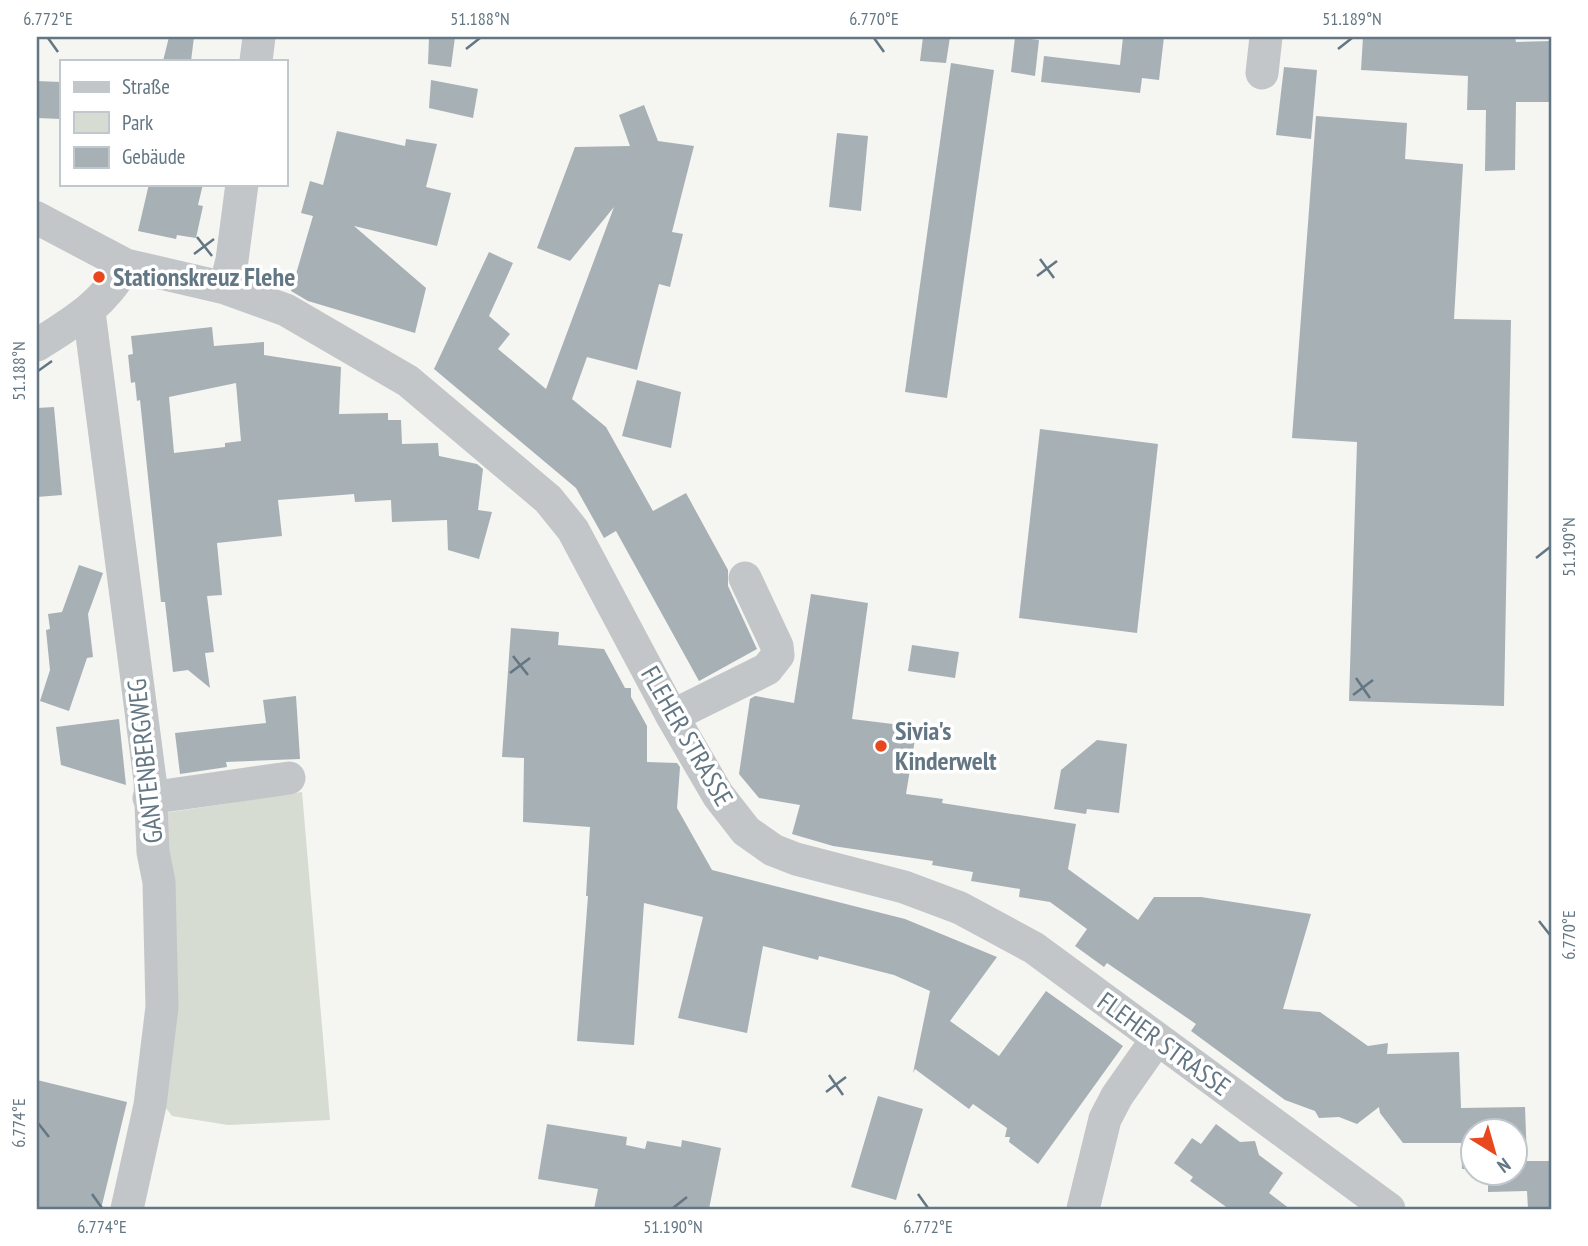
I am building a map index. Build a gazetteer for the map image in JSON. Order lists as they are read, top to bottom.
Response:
{
  "streets": {
    "street": ["FLEHER STRASSE", "GANTENBERGWEG"]
  },
  "places": ["Stationskreuz Flehe", "Sivia's Kinderwelt"],
  "legend": ["Straße", "Park", "Gebäude"],
  "north": "bottom right",
  "coordinates": [
    "6.772°E",
    "51.188°N",
    "6.770°E",
    "51.189°N",
    "51.190°N",
    "6.774°E"
  ]
}
